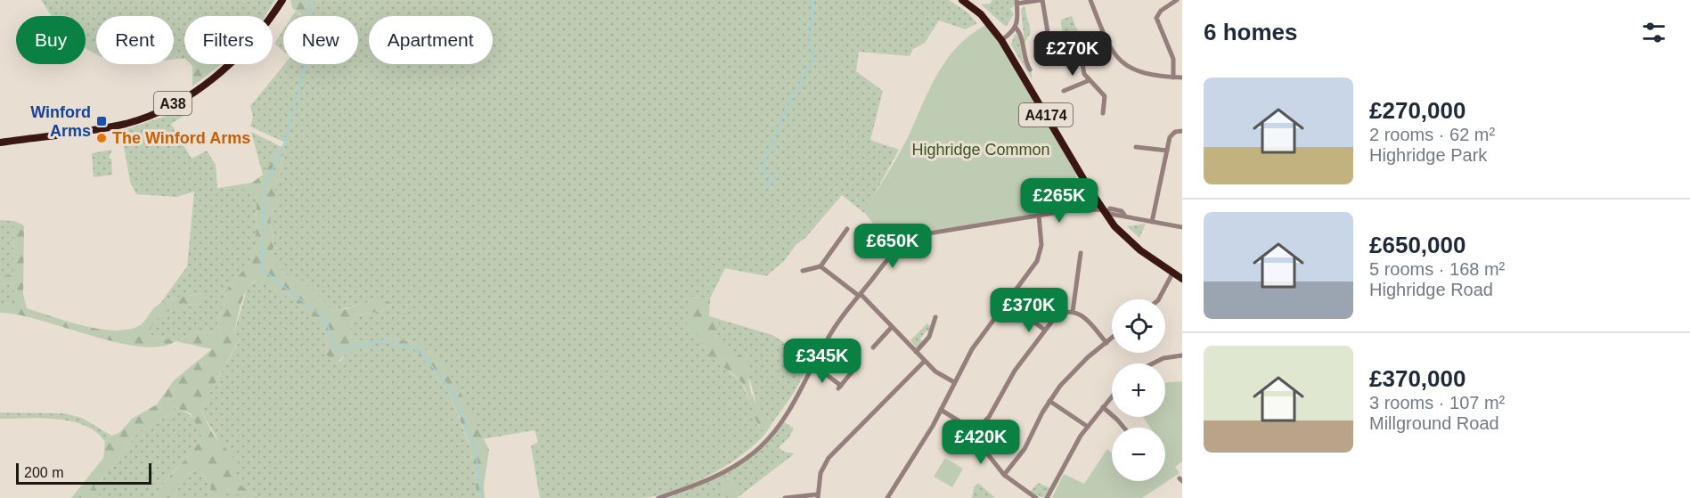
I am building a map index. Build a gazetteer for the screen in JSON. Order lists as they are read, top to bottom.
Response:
{
  "streets": {
    "highway": ["A38", "A4174"]
  },
  "parks": ["Highridge Common"],
  "places": {
    "transit": ["Winford Arms"],
    "other": ["The Winford Arms"]
  },
  "scale_bar": "200 m",
  "page": {
    "heading": "6 homes",
    "chip": [
      "Buy",
      "Rent",
      "Filters",
      "New",
      "Apartment"
    ],
    "price": [
      "£270K",
      "£265K",
      "£650K",
      "£370K",
      "£345K",
      "£420K"
    ],
    "list": [
      {
        "name": "£270,000",
        "note": "2 rooms · 62 m² · Highridge Park"
      },
      {
        "name": "£650,000",
        "note": "5 rooms · 168 m² · Highridge Road"
      },
      {
        "name": "£370,000",
        "note": "3 rooms · 107 m² · Millground Road"
      }
    ],
    "map_buttons": ["+", "−"],
    "scale": "200 m"
  }
}
